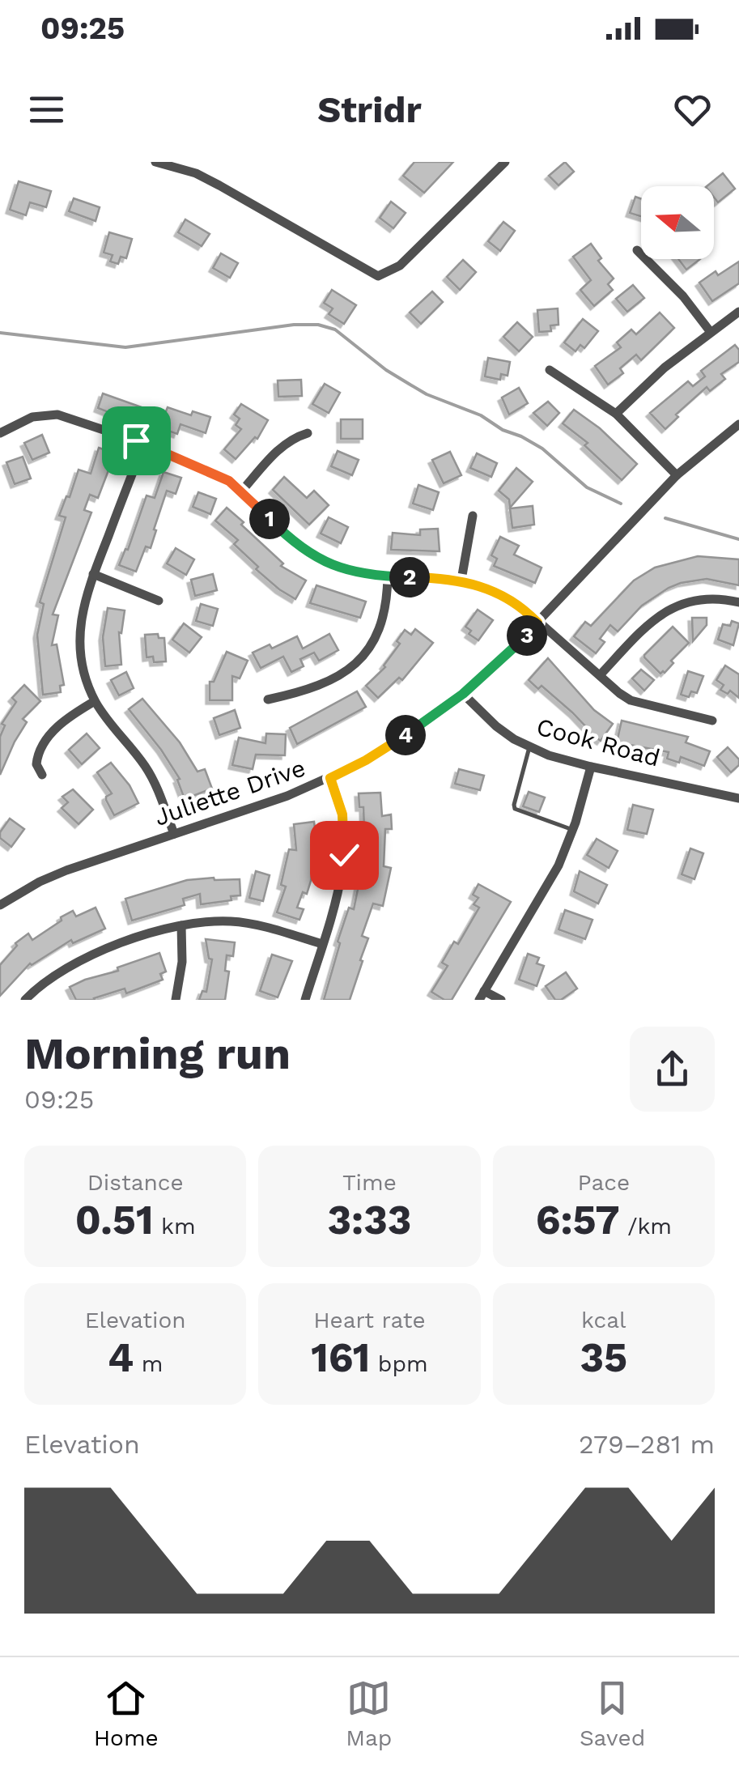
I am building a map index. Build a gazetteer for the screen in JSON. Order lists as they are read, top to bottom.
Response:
{
  "streets": {
    "street": ["Cook Road", "Juliette Drive"]
  },
  "crossings": [
    ["Cook Road", "Juliette Drive"]
  ],
  "north": "left",
  "page": {
    "status": "09:25",
    "header": "Stridr",
    "pins": [
      "1",
      "2",
      "3",
      "4"
    ],
    "heading": ["Morning run", "09:25"],
    "stats": [
      ["Distance", "0.51 km"],
      ["Time", "3:33"],
      ["Pace", "6:57 /km"],
      ["Elevation", "4 m"],
      ["Heart rate", "161 bpm"],
      ["kcal", "35"]
    ],
    "chart": ["Elevation", "279–281 m"],
    "tabs": ["Home", "Map", "Saved"]
  }
}
